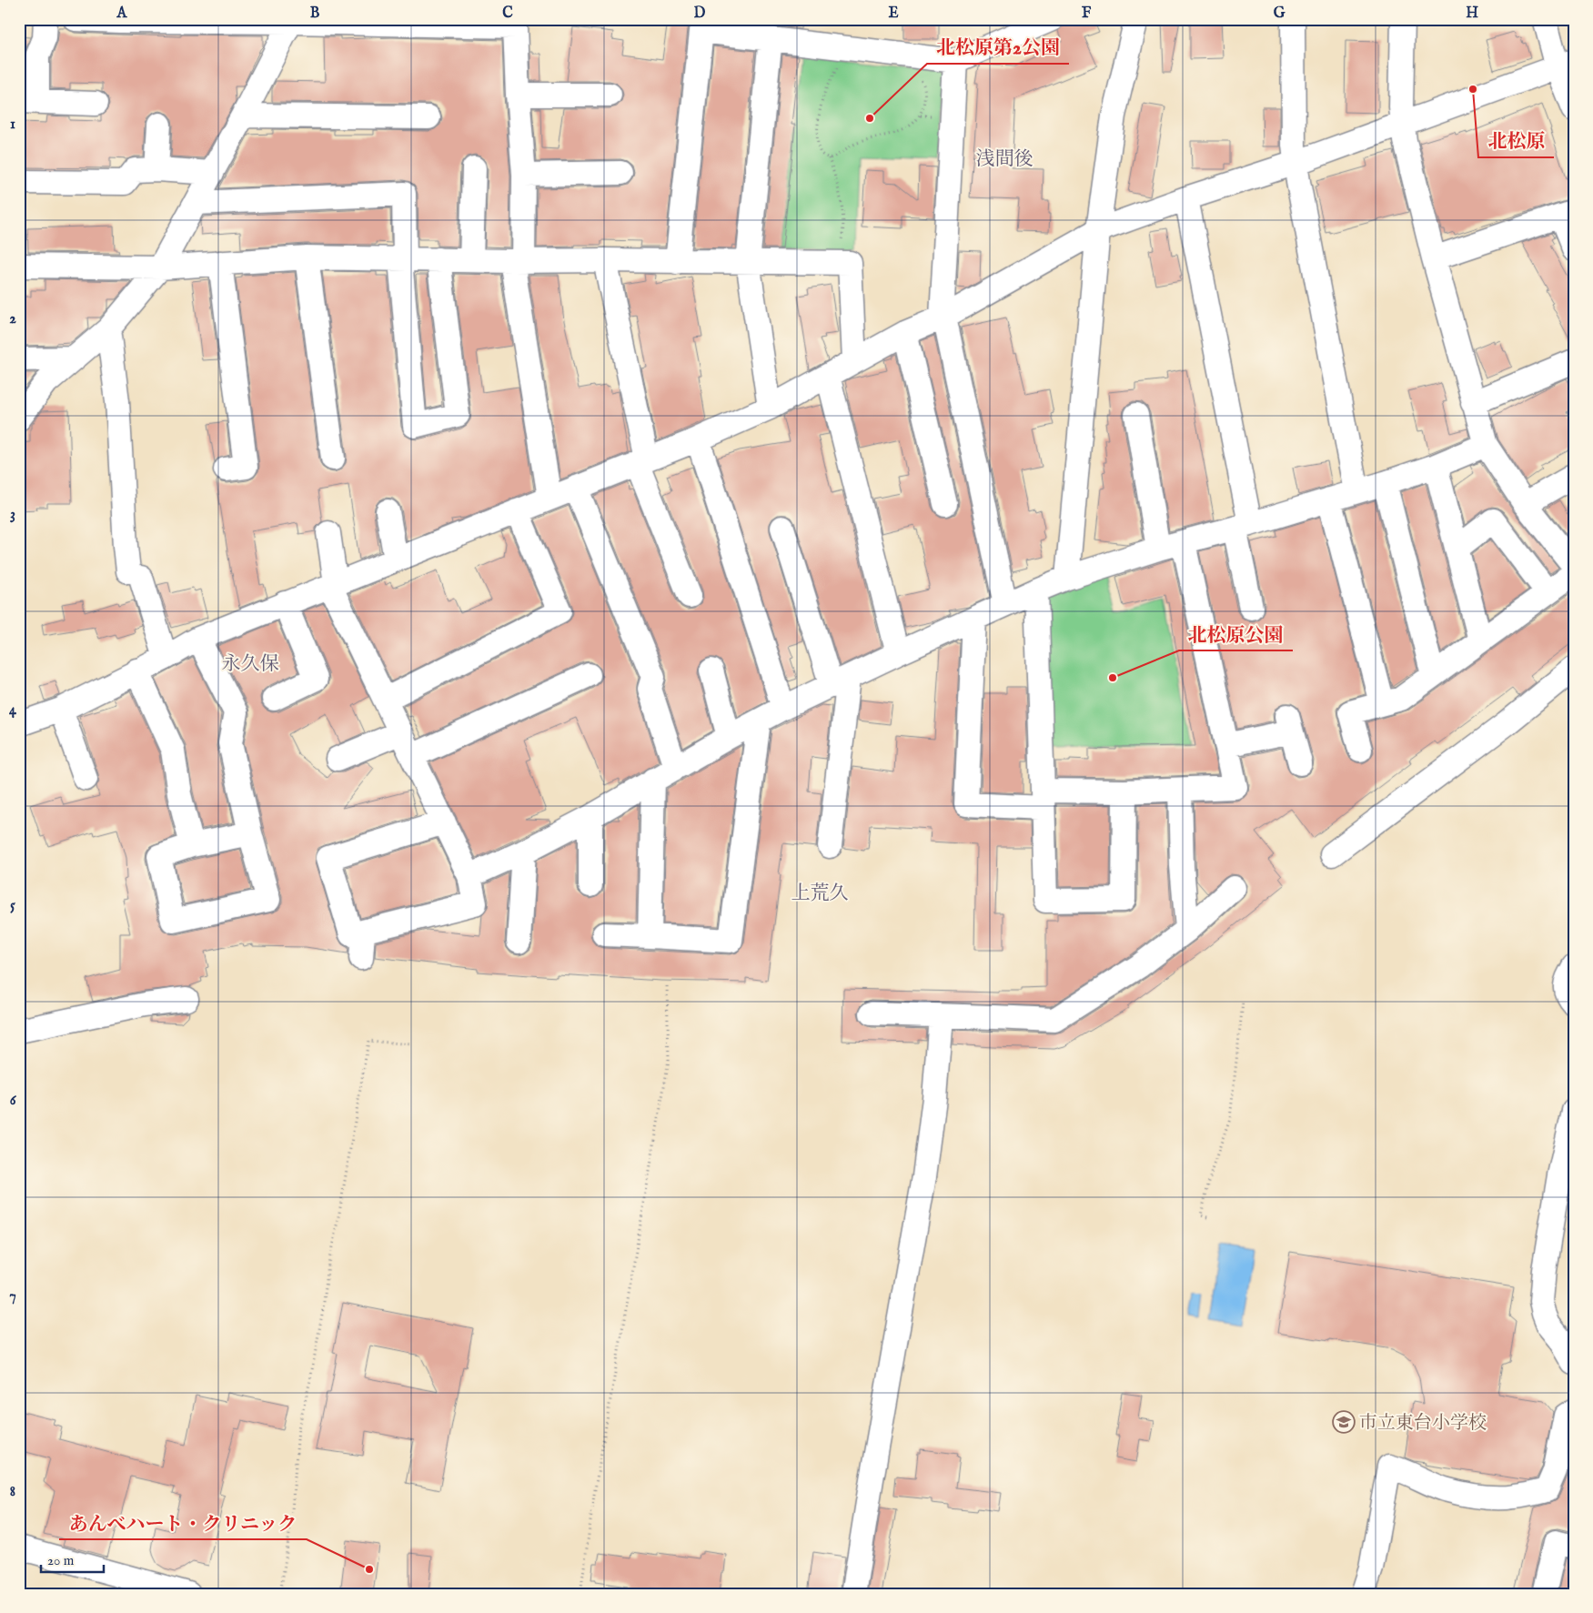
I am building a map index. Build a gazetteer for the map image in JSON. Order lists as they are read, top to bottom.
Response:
{
  "districts": ["浅間後", "永久保", "上荒久"],
  "places": {
    "other": [
      "北松原",
      "北松原第2公園",
      "北松原公園",
      "あんべハート・クリニック"
    ],
    "school or university": ["市立東台小学校"]
  },
  "scale_bar": "20 m",
  "grid": {
    "columns": [
      "A",
      "B",
      "C",
      "D",
      "E",
      "F",
      "G",
      "H"
    ],
    "rows": [
      "1",
      "2",
      "3",
      "4",
      "5",
      "6",
      "7",
      "8"
    ]
  }
}
